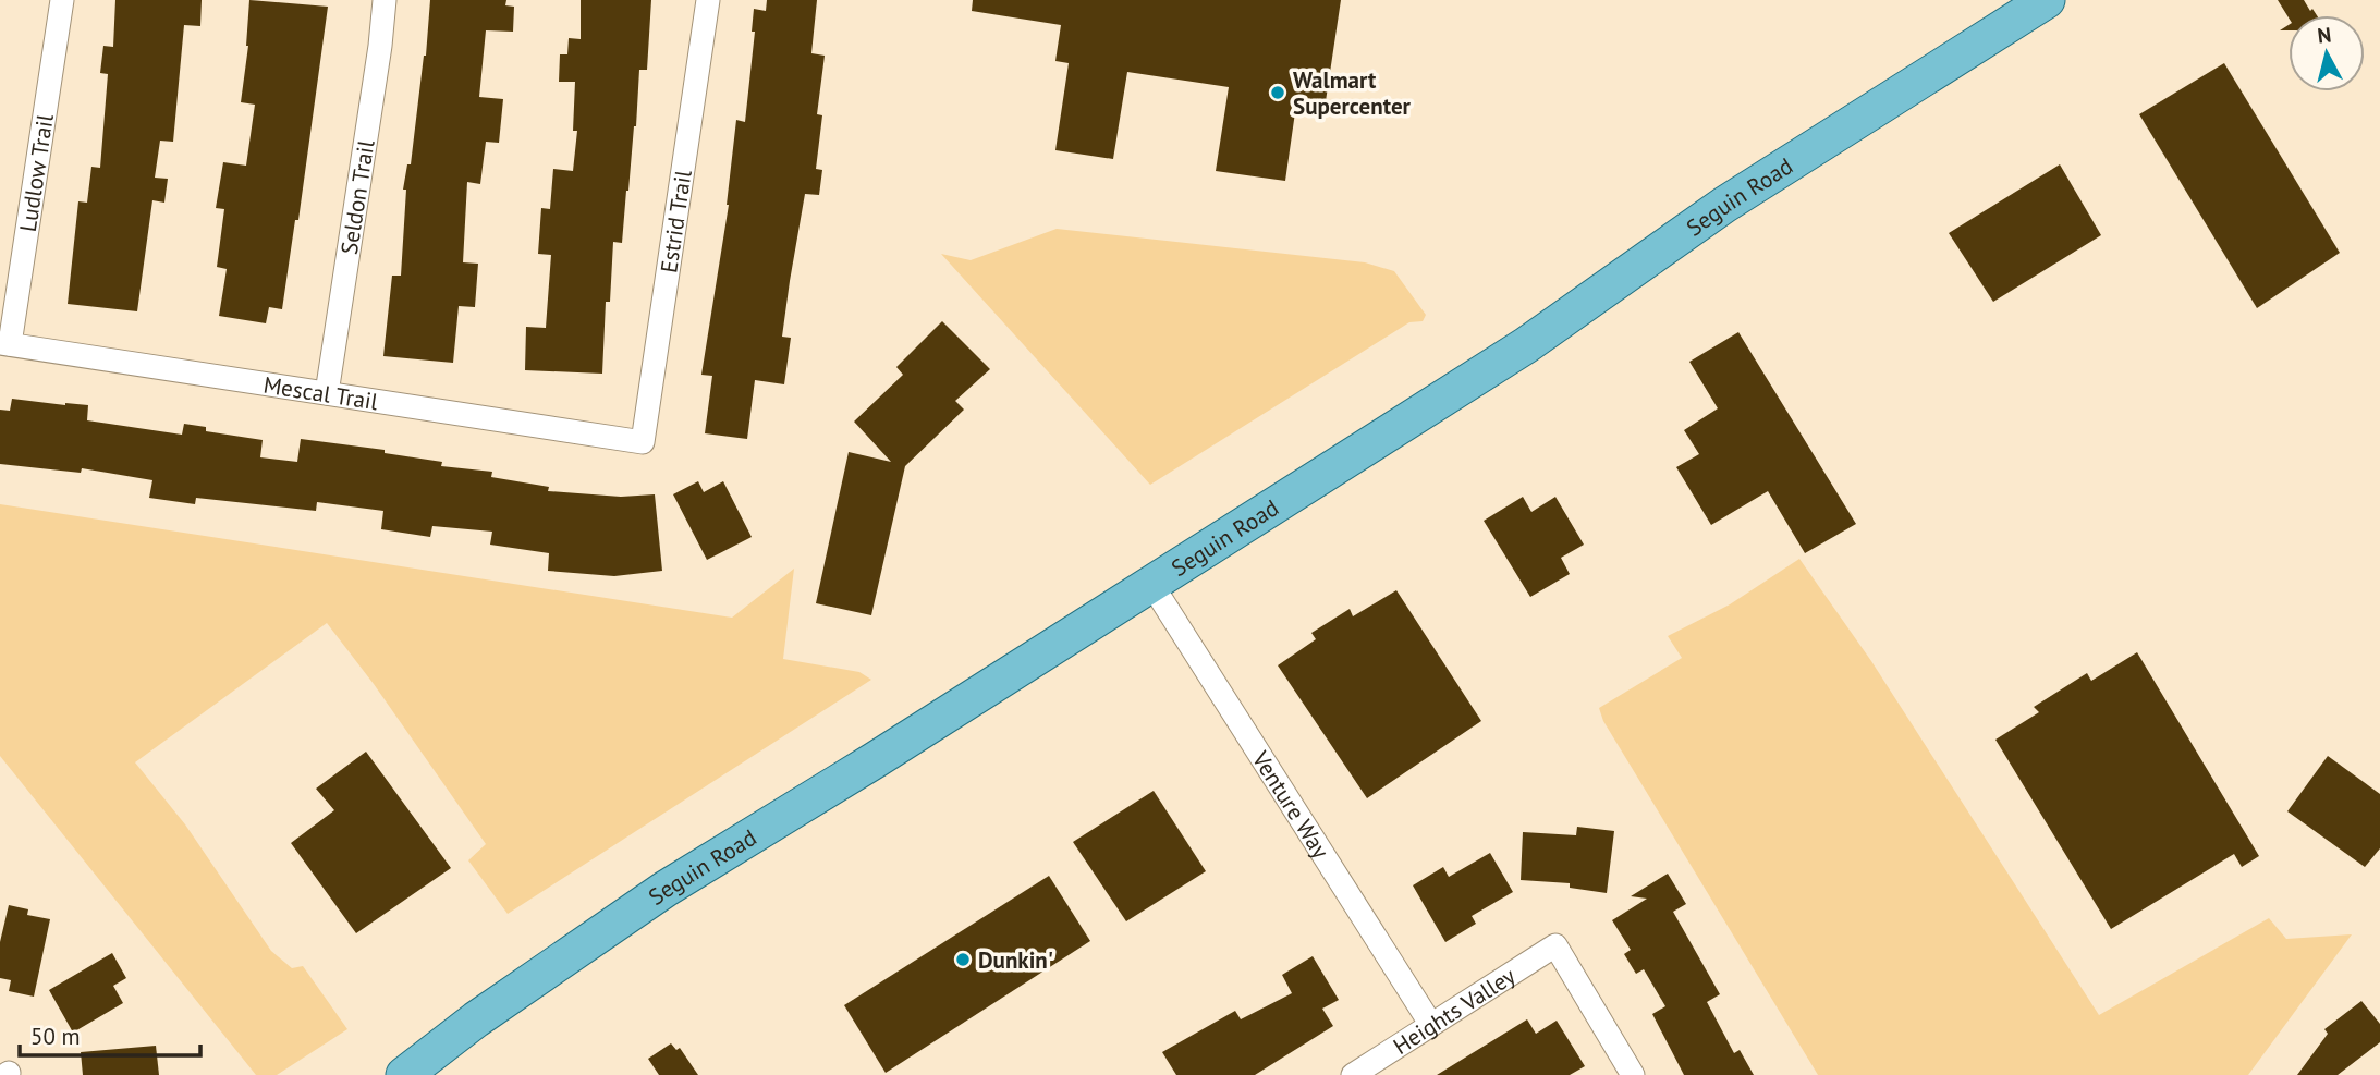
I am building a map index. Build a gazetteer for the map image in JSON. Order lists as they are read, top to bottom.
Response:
{
  "streets": {
    "main road": ["Seguin Road"],
    "street": [
      "Ludlow Trail",
      "Seldon Trail",
      "Estrid Trail",
      "Mescal Trail",
      "Venture Way",
      "Heights Valley"
    ]
  },
  "crossings": [
    ["Ludlow Trail", "Mescal Trail"],
    ["Seguin Road", "Venture Way"],
    ["Seldon Trail", "Mescal Trail"],
    ["Estrid Trail", "Mescal Trail"],
    ["Venture Way", "Heights Valley"]
  ],
  "places": ["Walmart Supercenter", "Dunkin'"],
  "scale_bar": "50 m",
  "north": "top"
}
